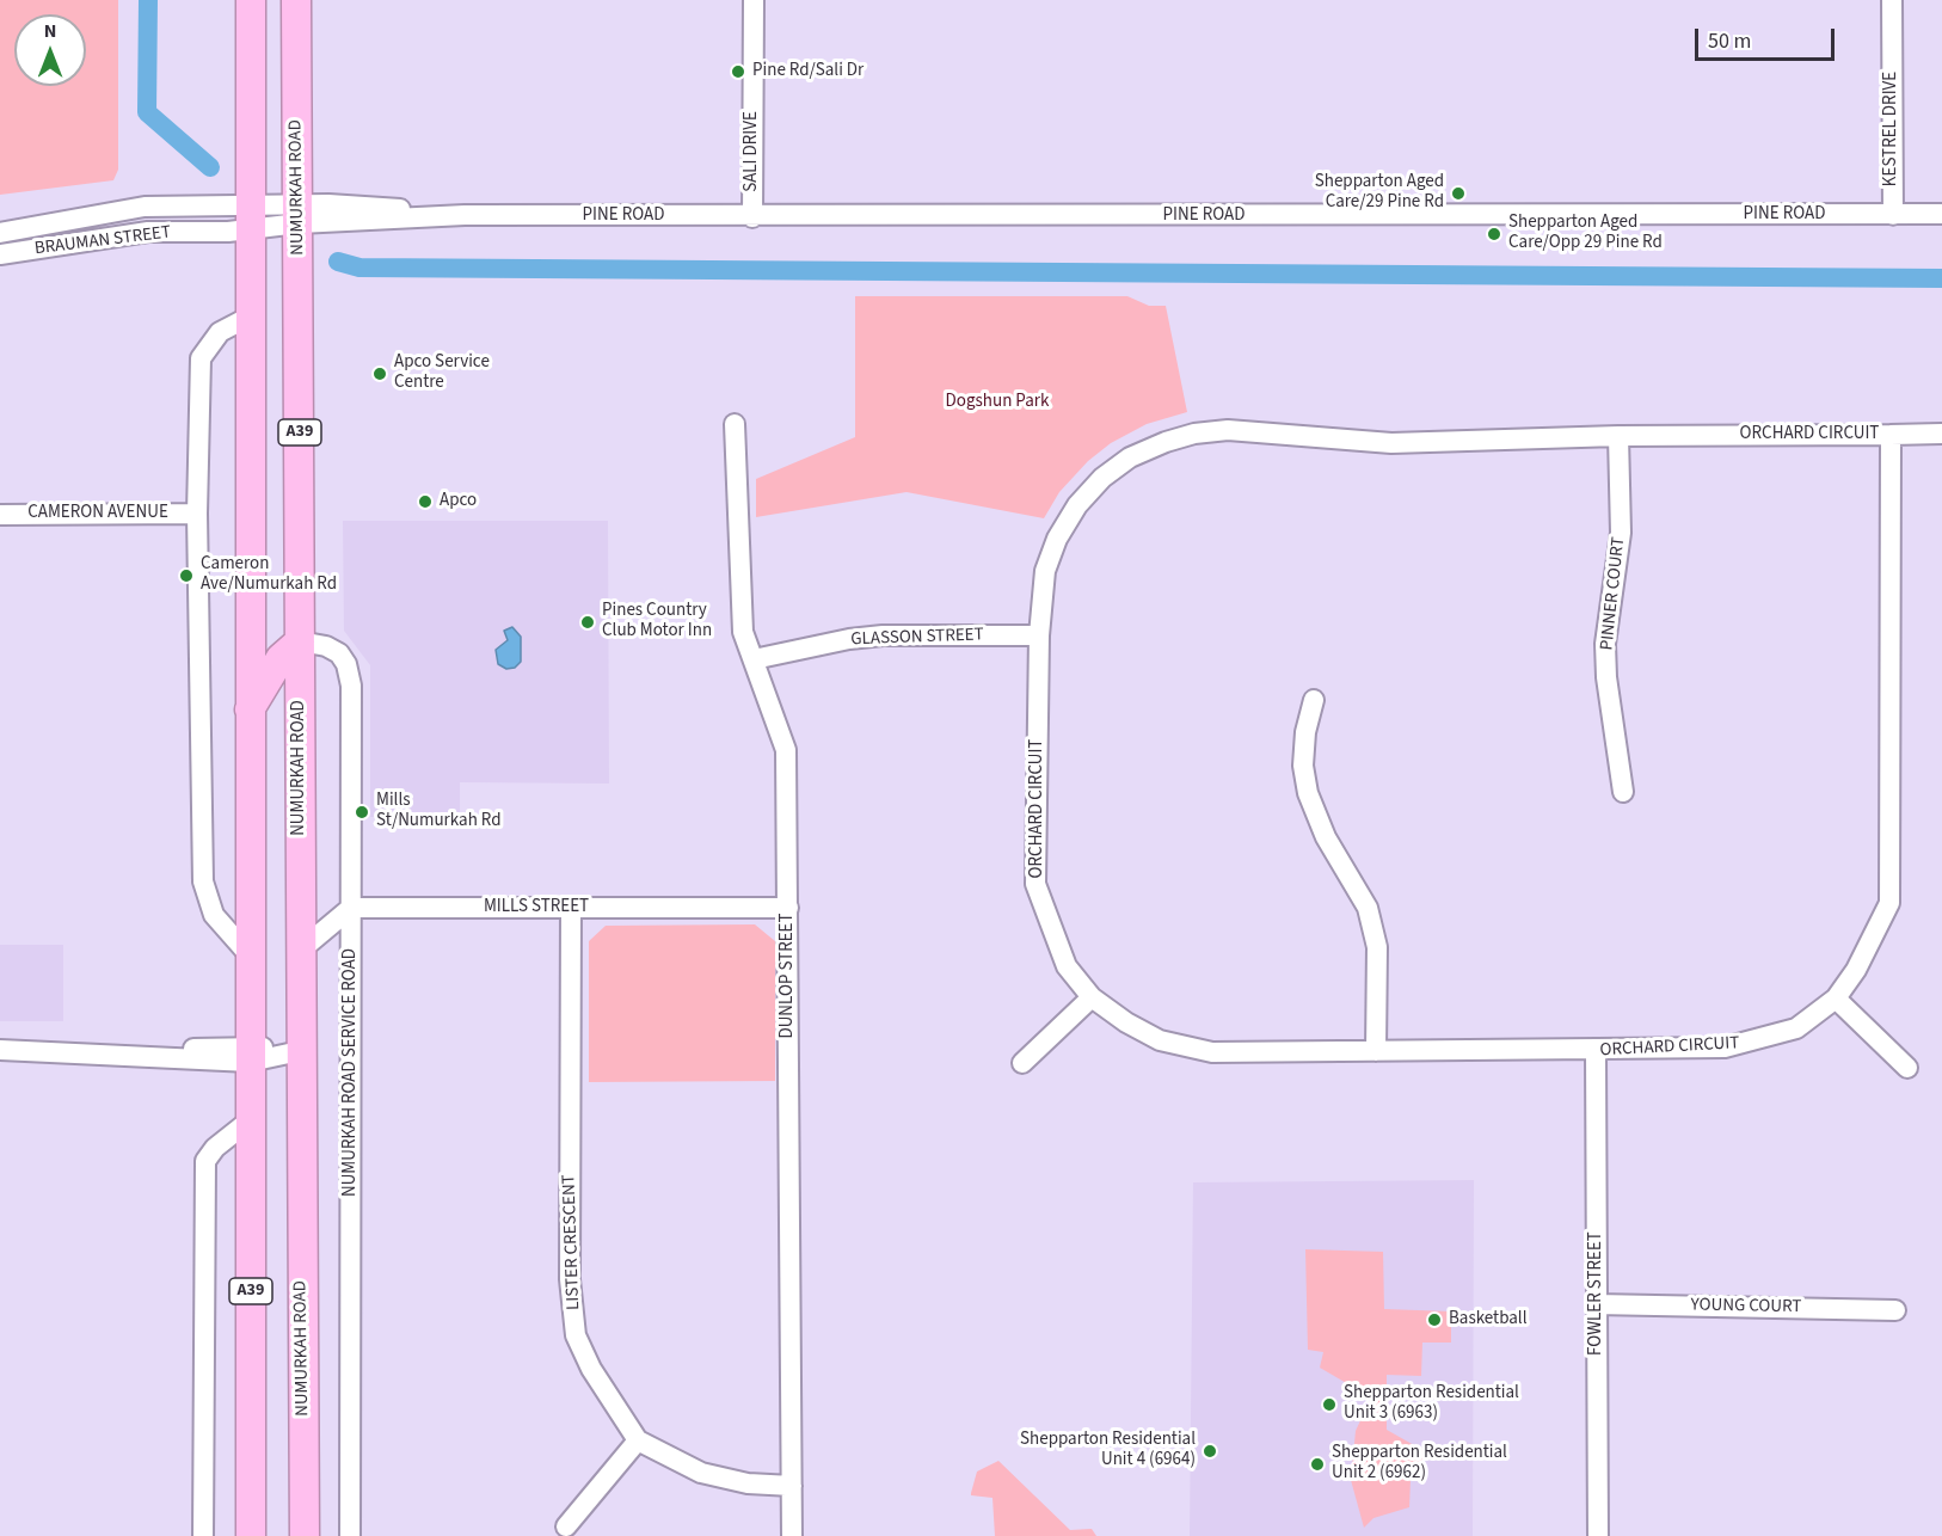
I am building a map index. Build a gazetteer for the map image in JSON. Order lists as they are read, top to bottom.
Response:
{
  "streets": {
    "highway": ["NUMURKAH ROAD", "A39"],
    "street": [
      "KESTREL DRIVE",
      "SALI DRIVE",
      "PINE ROAD",
      "BRAUMAN STREET",
      "ORCHARD CIRCUIT",
      "CAMERON AVENUE",
      "PINNER COURT",
      "GLASSON STREET",
      "MILLS STREET",
      "DUNLOP STREET",
      "NUMURKAH ROAD SERVICE ROAD",
      "LISTER CRESCENT",
      "FOWLER STREET",
      "YOUNG COURT"
    ]
  },
  "crossings": [
    ["KESTREL DRIVE", "PINE ROAD"],
    ["SALI DRIVE", "PINE ROAD"],
    ["NUMURKAH ROAD", "PINE ROAD"],
    ["NUMURKAH ROAD", "NUMURKAH ROAD SERVICE ROAD"],
    ["PINE ROAD", "BRAUMAN STREET"],
    ["PINE ROAD", "A39"],
    ["BRAUMAN STREET", "A39"],
    ["ORCHARD CIRCUIT", "PINNER COURT"],
    ["ORCHARD CIRCUIT", "GLASSON STREET"],
    ["ORCHARD CIRCUIT", "FOWLER STREET"],
    ["GLASSON STREET", "DUNLOP STREET"],
    ["MILLS STREET", "DUNLOP STREET"],
    ["MILLS STREET", "NUMURKAH ROAD SERVICE ROAD"],
    ["MILLS STREET", "LISTER CRESCENT"],
    ["DUNLOP STREET", "LISTER CRESCENT"],
    ["FOWLER STREET", "YOUNG COURT"]
  ],
  "parks": ["Dogshun Park"],
  "places": [
    "Pine Rd/Sali Dr",
    "Shepparton Aged Care/29 Pine Rd",
    "Shepparton Aged Care/Opp 29 Pine Rd",
    "Apco Service Centre",
    "Apco",
    "Cameron Ave/Numurkah Rd",
    "Pines Country Club Motor Inn",
    "Mills St/Numurkah Rd",
    "Basketball",
    "Shepparton Residential Unit 3 (6963)",
    "Shepparton Residential Unit 4 (6964)",
    "Shepparton Residential Unit 2 (6962)"
  ],
  "scale_bar": "50 m",
  "north": "top"
}
